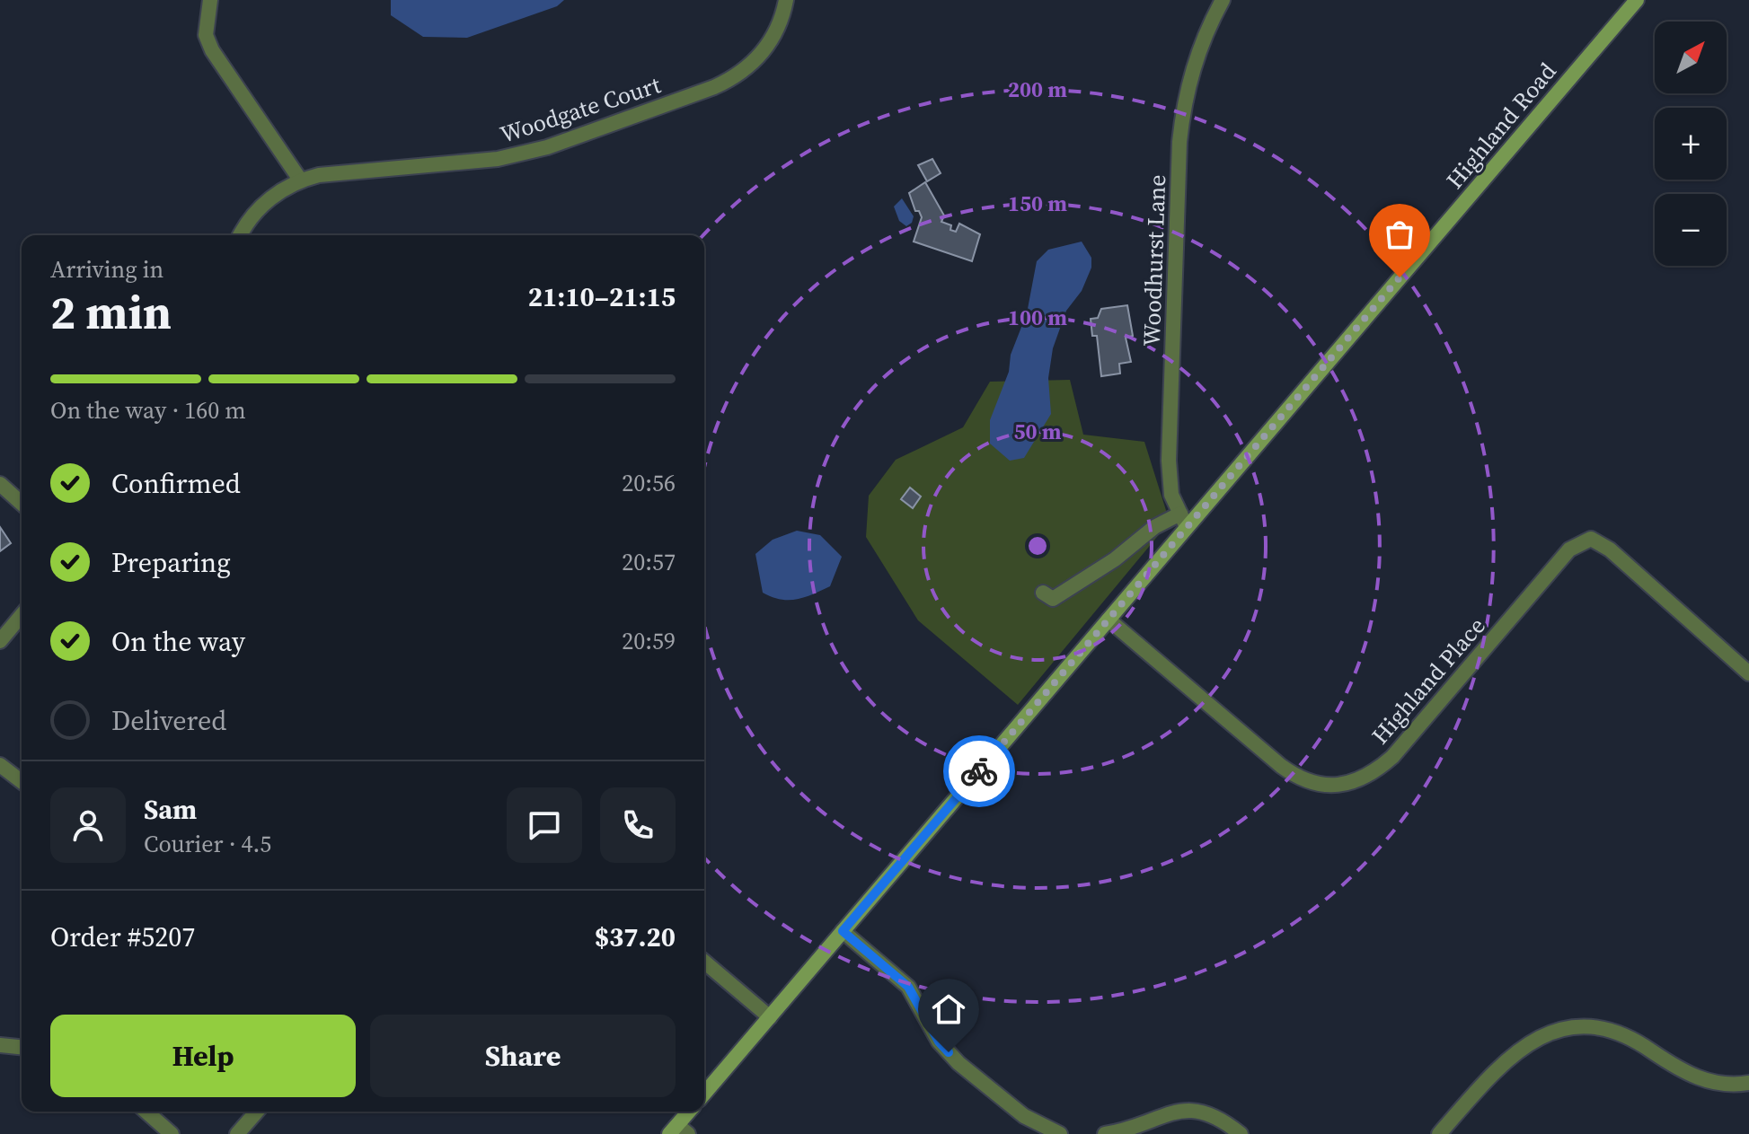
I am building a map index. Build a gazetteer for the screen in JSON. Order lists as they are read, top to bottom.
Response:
{
  "streets": {
    "street": [
      "Woodgate Court",
      "Highland Road",
      "Woodhurst Lane",
      "Highland Place"
    ]
  },
  "crossings": [
    ["Highland Road", "Woodhurst Lane"],
    ["Highland Road", "Highland Place"]
  ],
  "north": "top right",
  "page": {
    "map_buttons": ["+", "−"],
    "heading": ["2 min", "Arriving in", "21:10–21:15"],
    "panel": [
      "Sam",
      "Courier · 4.5",
      "Order #5207",
      "$37.20"
    ],
    "bar": "On the way · 160 m",
    "list": [
      ["Confirmed", "20:56"],
      ["Preparing", "20:57"],
      ["On the way", "20:59"],
      "Delivered"
    ],
    "buttons": ["Help", "Share"]
  },
  "rings": [
    "200 m",
    "150 m",
    "100 m",
    "50 m"
  ]
}
